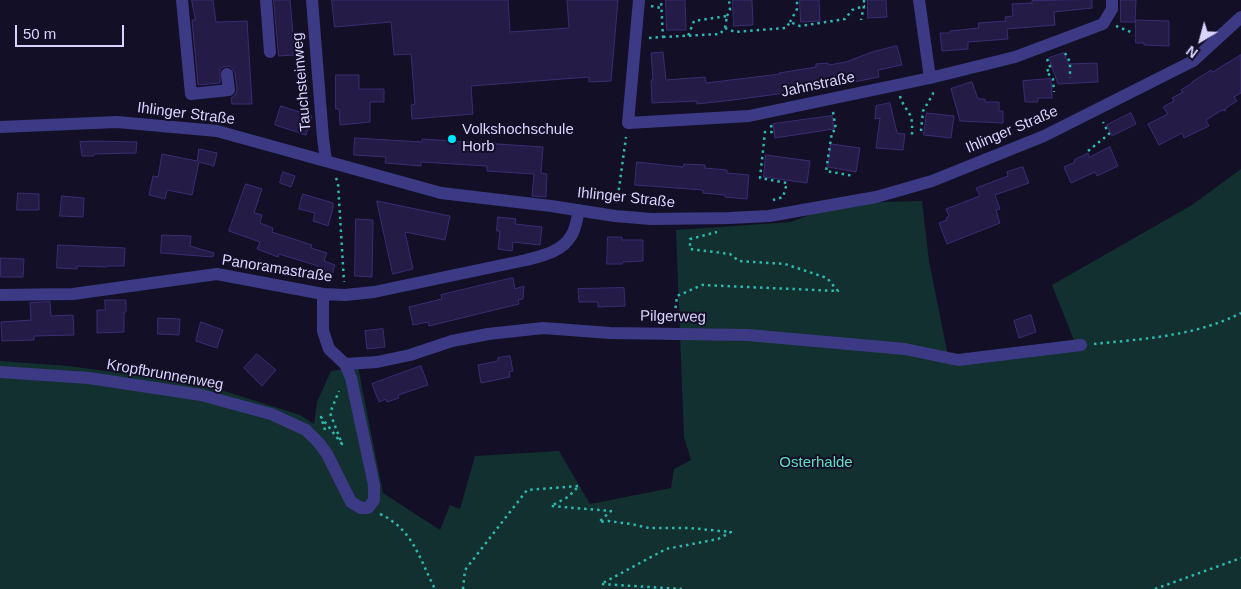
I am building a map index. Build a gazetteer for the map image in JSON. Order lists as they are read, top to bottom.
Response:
{
  "streets": {
    "street": [
      "Tauchsteinweg",
      "Jahnstraße",
      "Ihlinger Straße",
      "Panoramastraße",
      "Pilgerweg",
      "Kropfbrunnenweg"
    ]
  },
  "crossings": [
    ["Tauchsteinweg", "Ihlinger Straße"],
    ["Ihlinger Straße", "Panoramastraße"]
  ],
  "parks": ["Osterhalde"],
  "places": ["Volkshochschule Horb"],
  "scale_bar": "50 m",
  "north": "bottom left"
}
